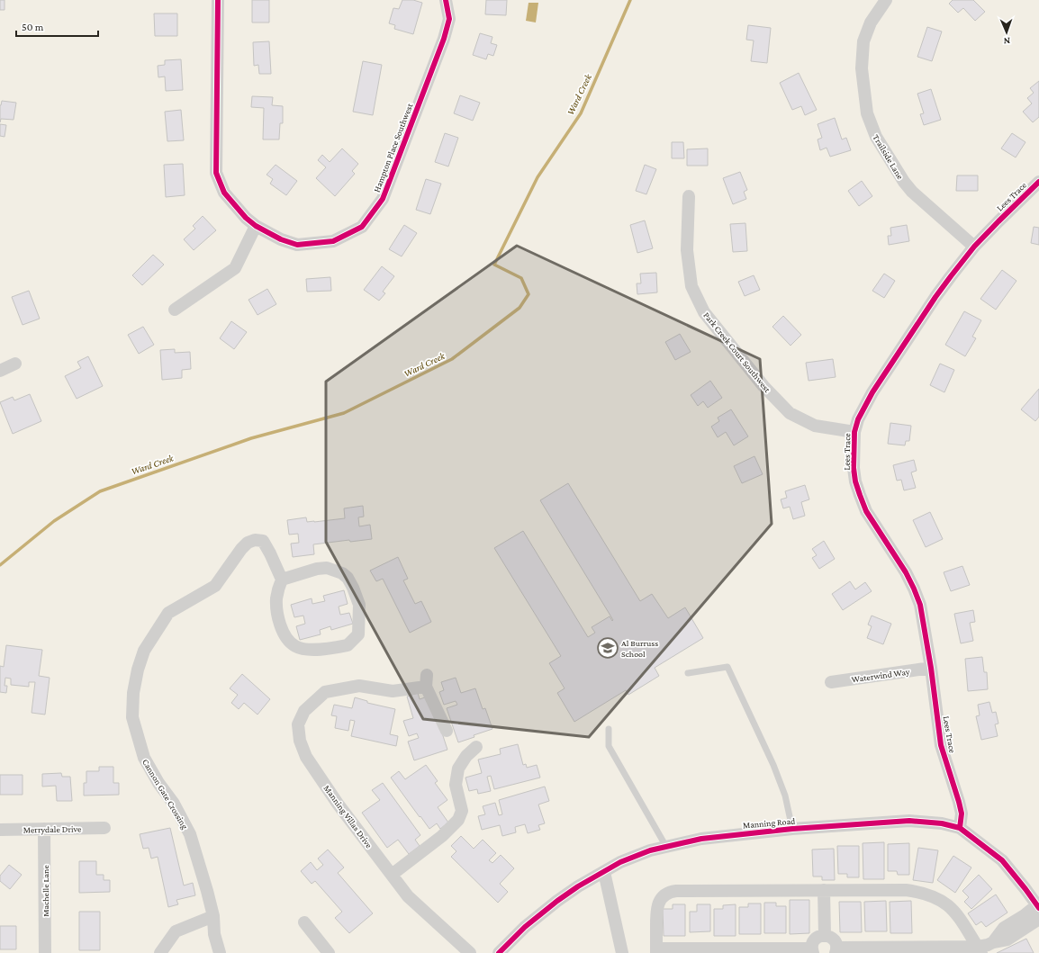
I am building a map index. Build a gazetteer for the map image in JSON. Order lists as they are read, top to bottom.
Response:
{
  "streets": {
    "street": [
      "Hampton Place Southwest",
      "Trailside Lane",
      "Lees Trace",
      "Park Creek Court Southwest",
      "Waterwind Way",
      "Cannon Gate Crossing",
      "Manning Villas Drive",
      "Manning Road",
      "Merrydale Drive",
      "Machelle Lane"
    ]
  },
  "crossings": [
    ["Trailside Lane", "Lees Trace"],
    ["Lees Trace", "Park Creek Court Southwest"],
    ["Lees Trace", "Waterwind Way"],
    ["Lees Trace", "Manning Road"],
    ["Merrydale Drive", "Machelle Lane"]
  ],
  "water": ["Ward Creek"],
  "places": {
    "school or university": ["Al Burruss School"]
  },
  "scale_bar": "50 m",
  "north": "bottom"
}
